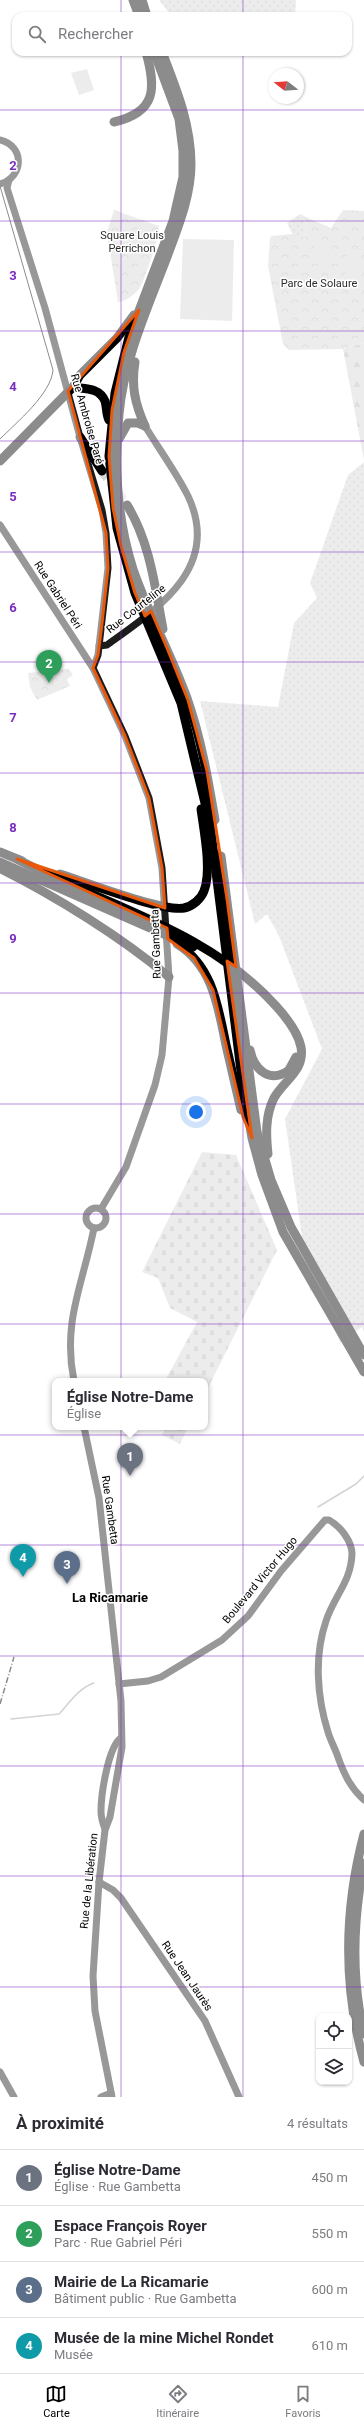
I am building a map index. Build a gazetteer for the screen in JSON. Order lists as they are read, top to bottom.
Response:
{
  "streets": {
    "main road": [
      "Rue Ambroise Paré",
      "Rue Gabriel Péri",
      "Rue Courteline",
      "Rue Gambetta",
      "Boulevard Victor Hugo",
      "Rue de la Libération",
      "Rue Jean Jaurès"
    ]
  },
  "crossings": [
    ["Rue Ambroise Paré", "Rue Gabriel Péri"],
    ["Rue Ambroise Paré", "Rue Courteline"],
    ["Rue Gabriel Péri", "Rue Gambetta"],
    ["Rue Gambetta", "Rue de la Libération"],
    ["Boulevard Victor Hugo", "Rue de la Libération"],
    ["Rue de la Libération", "Rue Jean Jaurès"]
  ],
  "districts": ["La Ricamarie"],
  "parks": ["Square Louis Perrichon", "Parc de Solaure"],
  "north": "left",
  "page": {
    "search": "Rechercher",
    "pins": [
      "2",
      "1",
      "4",
      "3"
    ],
    "popup": ["Église Notre-Dame", "Église"],
    "heading": ["À proximité", "4 résultats"],
    "list": [
      {
        "mark": "1",
        "name": "Église Notre-Dame",
        "note": "Église · Rue Gambetta",
        "value": "450 m"
      },
      {
        "mark": "2",
        "name": "Espace François Royer",
        "note": "Parc · Rue Gabriel Péri",
        "value": "550 m"
      },
      {
        "mark": "3",
        "name": "Mairie de La Ricamarie",
        "note": "Bâtiment public · Rue Gambetta",
        "value": "600 m"
      },
      {
        "mark": "4",
        "name": "Musée de la mine Michel Rondet",
        "note": "Musée",
        "value": "610 m"
      }
    ],
    "nav": ["Carte", "Itinéraire", "Favoris"]
  },
  "grid": {
    "rows": [
      "2",
      "3",
      "4",
      "5",
      "6",
      "7",
      "8",
      "9"
    ]
  }
}
